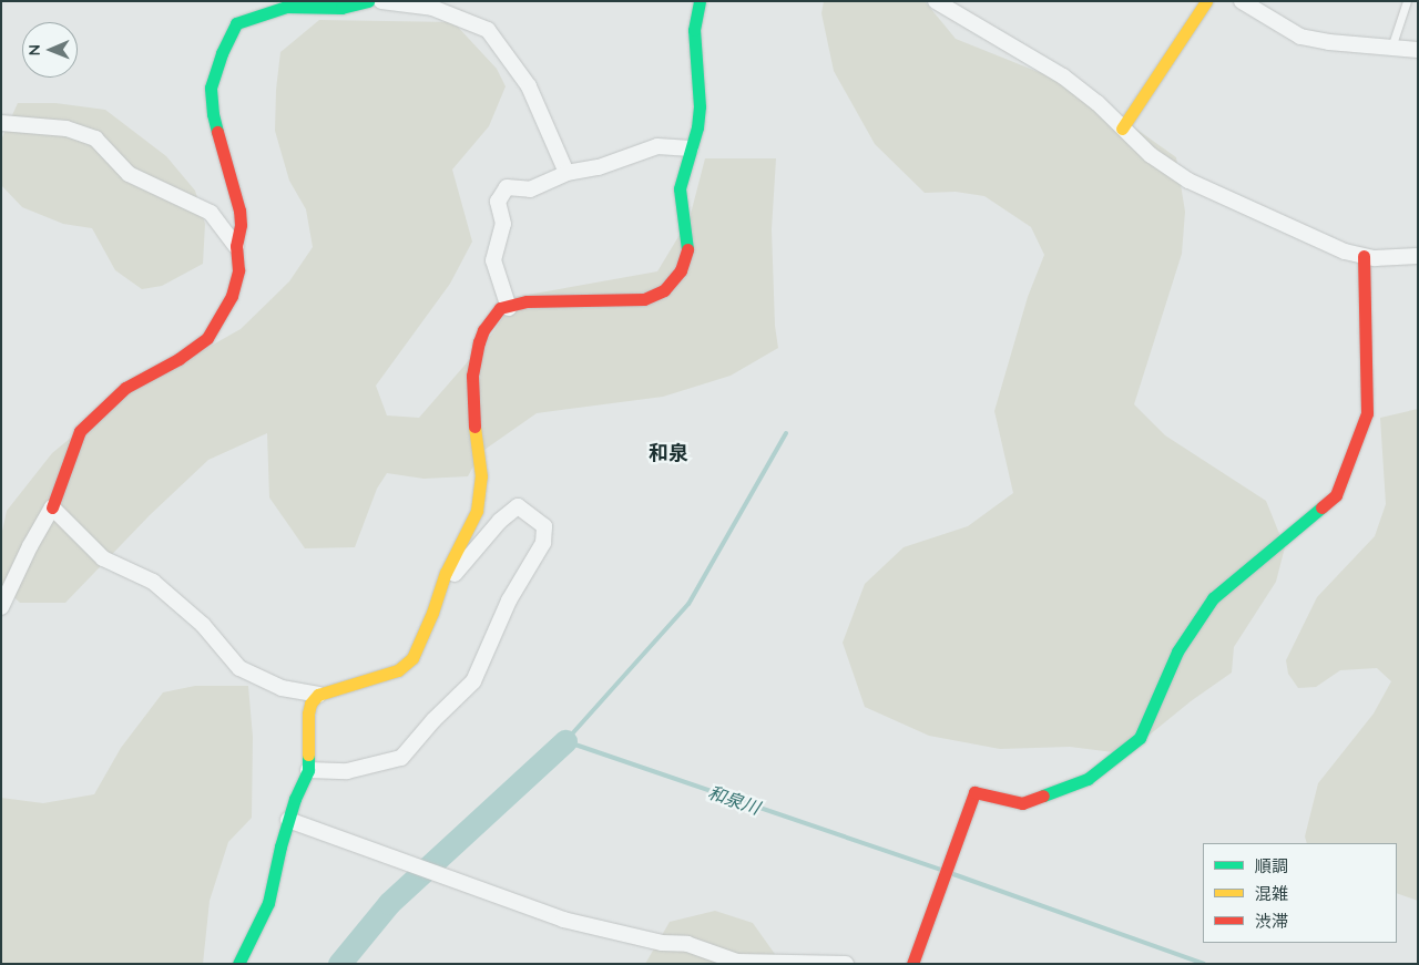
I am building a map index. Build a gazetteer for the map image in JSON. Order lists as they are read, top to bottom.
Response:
{
  "districts": ["和泉"],
  "water": ["和泉川"],
  "legend": ["順調", "混雑", "渋滞"],
  "north": "left"
}
